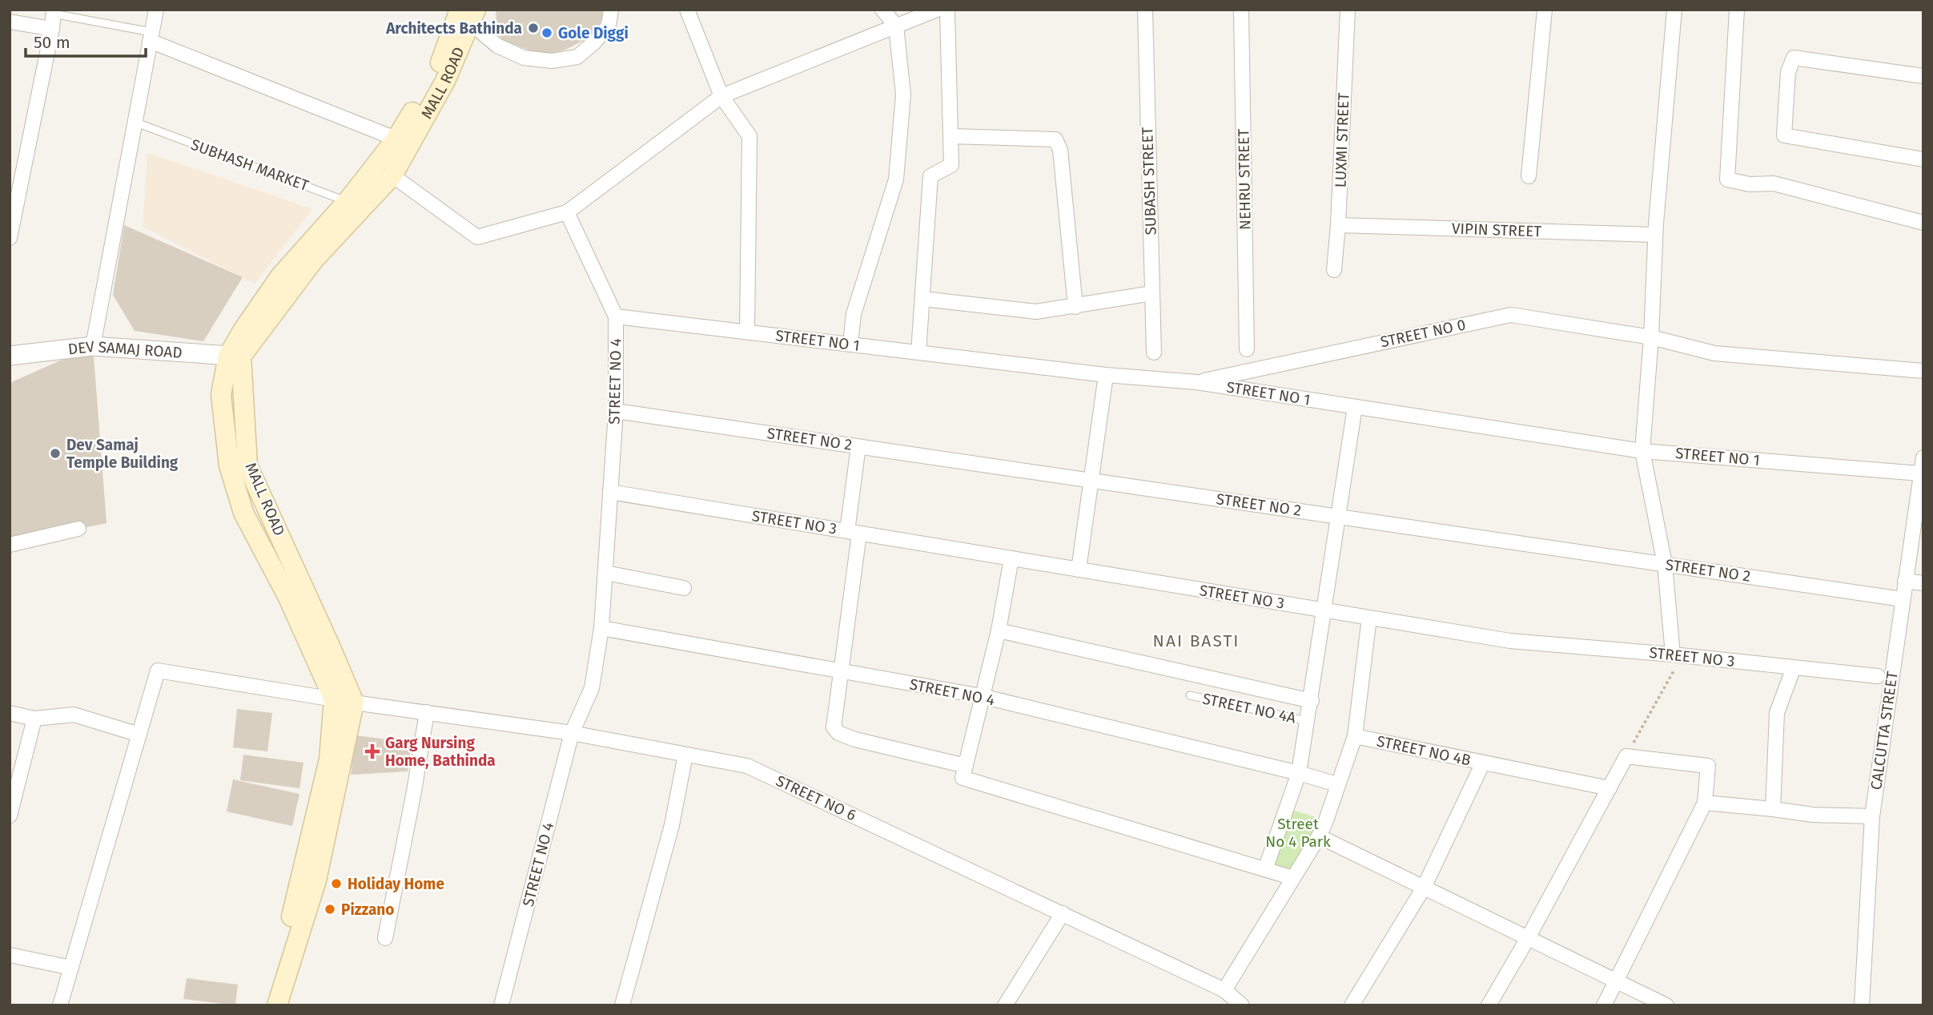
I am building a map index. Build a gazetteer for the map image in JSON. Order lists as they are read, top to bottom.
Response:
{
  "streets": {
    "main road": ["MALL ROAD"],
    "street": [
      "LUXMI STREET",
      "NEHRU STREET",
      "SUBASH STREET",
      "VIPIN STREET",
      "STREET NO 0",
      "STREET NO 1",
      "DEV SAMAJ ROAD",
      "STREET NO 4",
      "STREET NO 2",
      "STREET NO 3",
      "CALCUTTA STREET",
      "STREET NO 4B",
      "STREET NO 6"
    ],
    "lane": ["SUBHASH MARKET", "STREET NO 4A"]
  },
  "crossings": [
    ["MALL ROAD", "SUBHASH MARKET"],
    ["MALL ROAD", "DEV SAMAJ ROAD"],
    ["MALL ROAD", "STREET NO 6"],
    ["LUXMI STREET", "VIPIN STREET"],
    ["STREET NO 0", "STREET NO 1"],
    ["STREET NO 1", "STREET NO 4"],
    ["STREET NO 1", "CALCUTTA STREET"],
    ["STREET NO 4", "STREET NO 2"],
    ["STREET NO 4", "STREET NO 3"],
    ["STREET NO 4", "STREET NO 6"],
    ["STREET NO 2", "CALCUTTA STREET"],
    ["STREET NO 3", "STREET NO 4B"]
  ],
  "districts": ["NAI BASTI"],
  "parks": ["Street No 4 Park"],
  "places": {
    "other": [
      "Architects Bathinda",
      "Gole Diggi",
      "Dev Samaj Temple Building",
      "Holiday Home",
      "Pizzano"
    ],
    "health": ["Garg Nursing Home, Bathinda"]
  },
  "scale_bar": "50 m"
}
